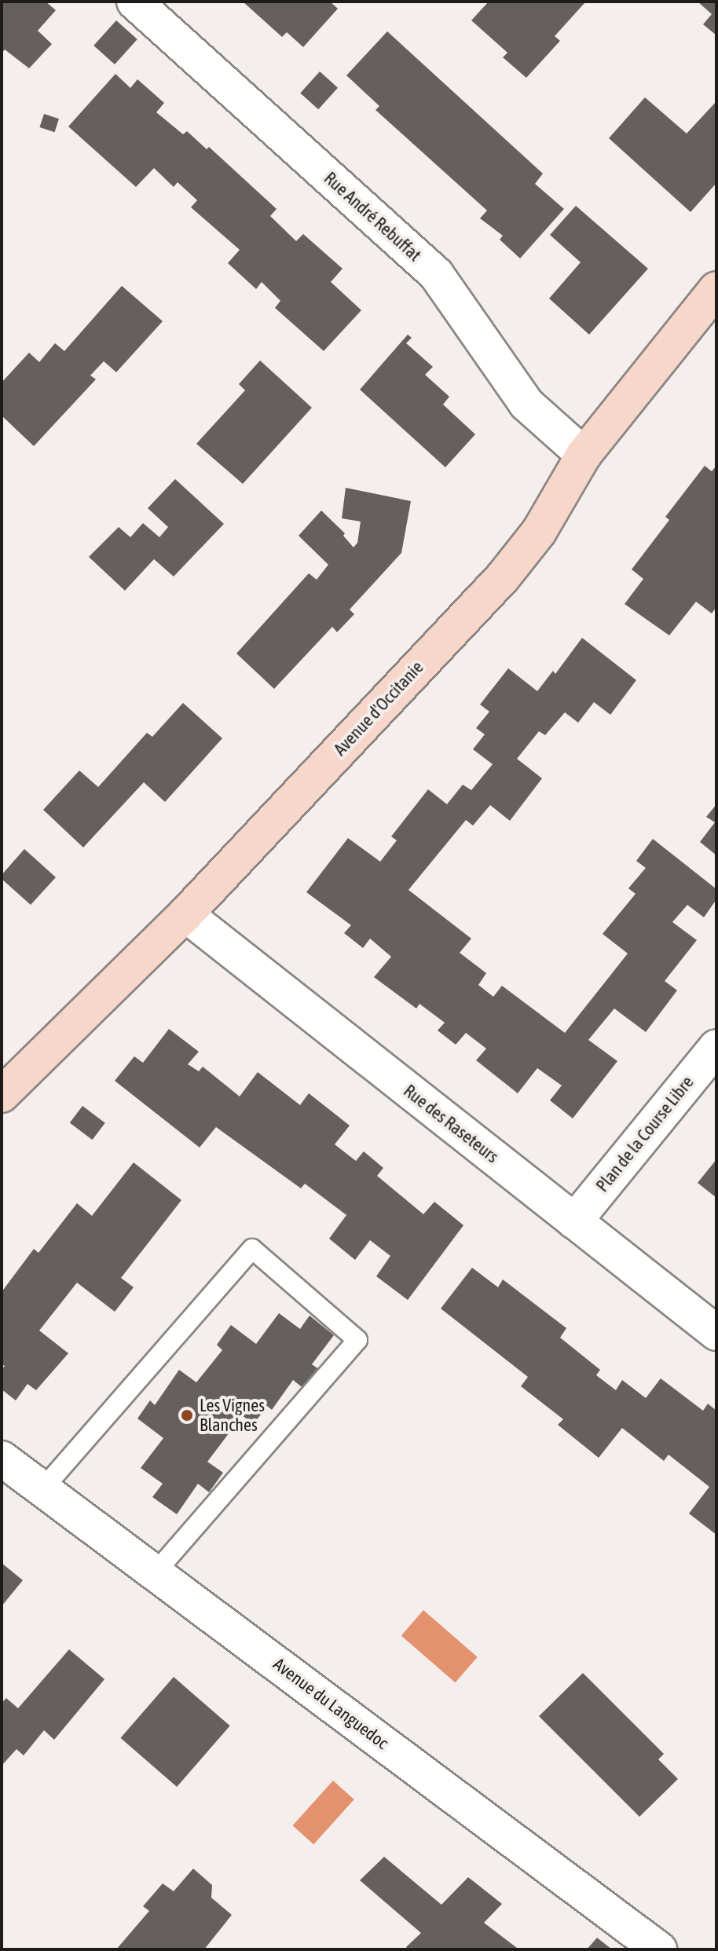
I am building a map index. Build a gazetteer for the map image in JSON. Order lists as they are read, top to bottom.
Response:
{
  "streets": {
    "street": [
      "Rue André Rebuffat",
      "Avenue d'Occitanie",
      "Rue des Raseteurs",
      "Plan de la Course Libre",
      "Avenue du Languedoc"
    ]
  },
  "crossings": [
    ["Rue André Rebuffat", "Avenue d'Occitanie"],
    ["Avenue d'Occitanie", "Rue des Raseteurs"],
    ["Rue des Raseteurs", "Plan de la Course Libre"]
  ],
  "places": ["Les Vignes Blanches"]
}
